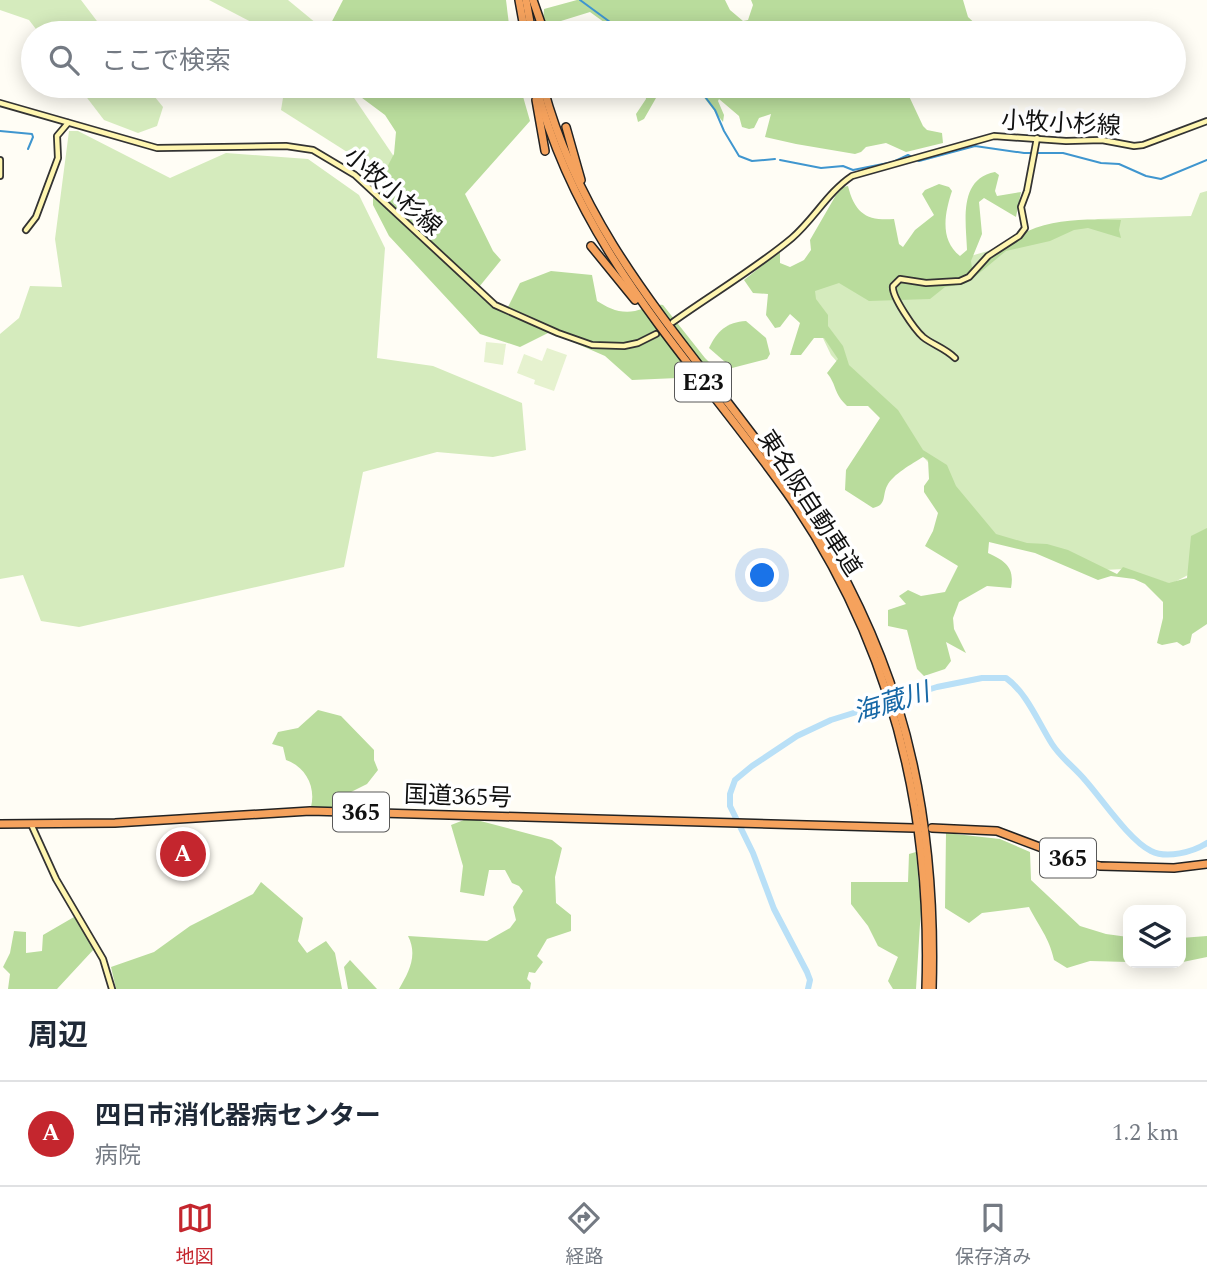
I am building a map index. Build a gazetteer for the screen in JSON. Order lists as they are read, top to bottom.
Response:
{
  "streets": {
    "highway": [
      "E23",
      "東名阪自動車道",
      "国道365号",
      "365"
    ],
    "main road": ["小牧小杉線"]
  },
  "water": ["海蔵川"],
  "page": {
    "search": "ここで検索",
    "pins": "A",
    "heading": "周辺",
    "list": [
      {
        "mark": "A",
        "name": "四日市消化器病センター",
        "note": "病院",
        "value": "1.2 km"
      }
    ],
    "nav": ["地図", "経路", "保存済み"]
  }
}
